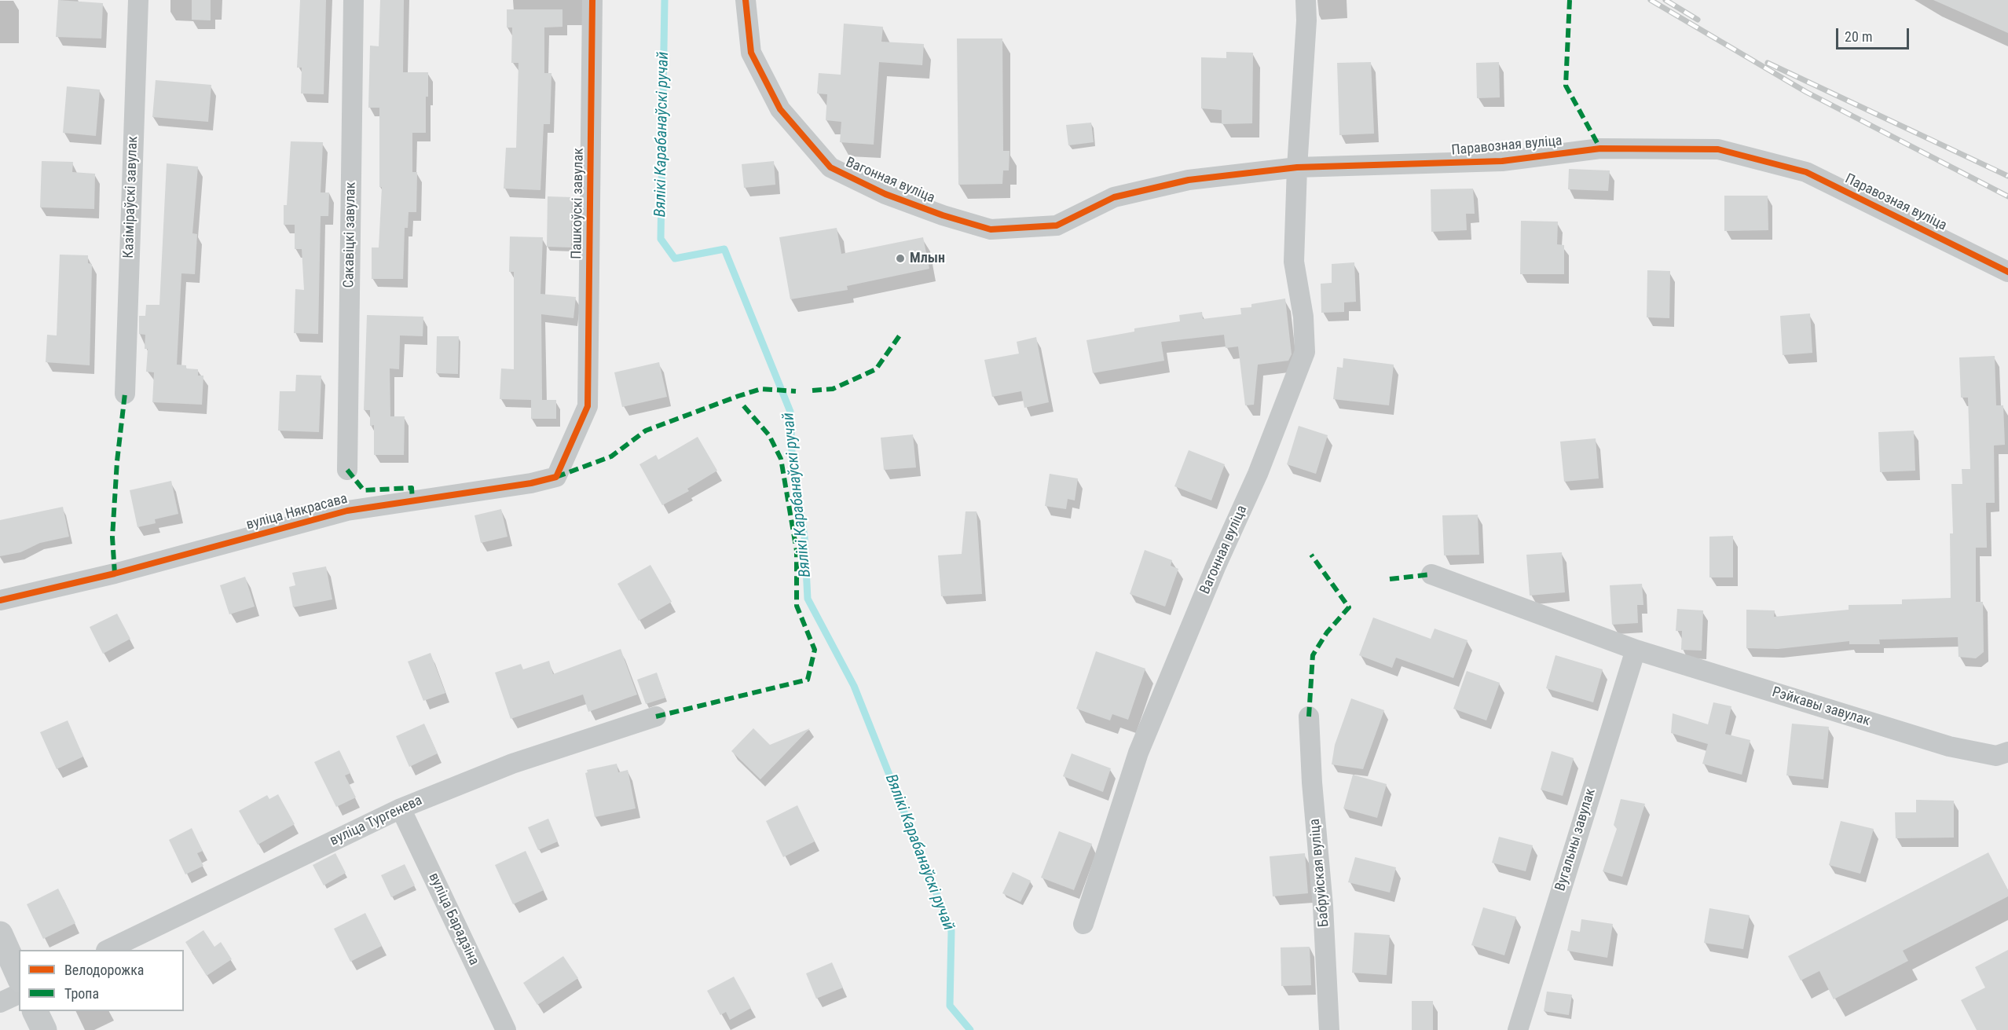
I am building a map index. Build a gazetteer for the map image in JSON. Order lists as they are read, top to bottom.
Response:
{
  "streets": {
    "street": [
      "Паравозная вуліца",
      "Вагонная вуліца",
      "Казіміраўскі завулак",
      "Пашкоўскі завулак",
      "Сакавіцкі завулак",
      "вуліца Някрасава",
      "Рэйкавы завулак",
      "вуліца Тургенева",
      "Вугальны завулак",
      "Бабруйская вуліца",
      "вуліца Барадзіна"
    ]
  },
  "crossings": [
    ["Паравозная вуліца", "Вагонная вуліца"],
    ["Пашкоўскі завулак", "вуліца Някрасава"],
    ["Рэйкавы завулак", "Вугальны завулак"],
    ["вуліца Тургенева", "вуліца Барадзіна"]
  ],
  "water": ["Вялікі Карабанаўскі ручай"],
  "places": ["Млын"],
  "legend": ["Велодорожка", "Тропа"],
  "scale_bar": "20 m"
}
